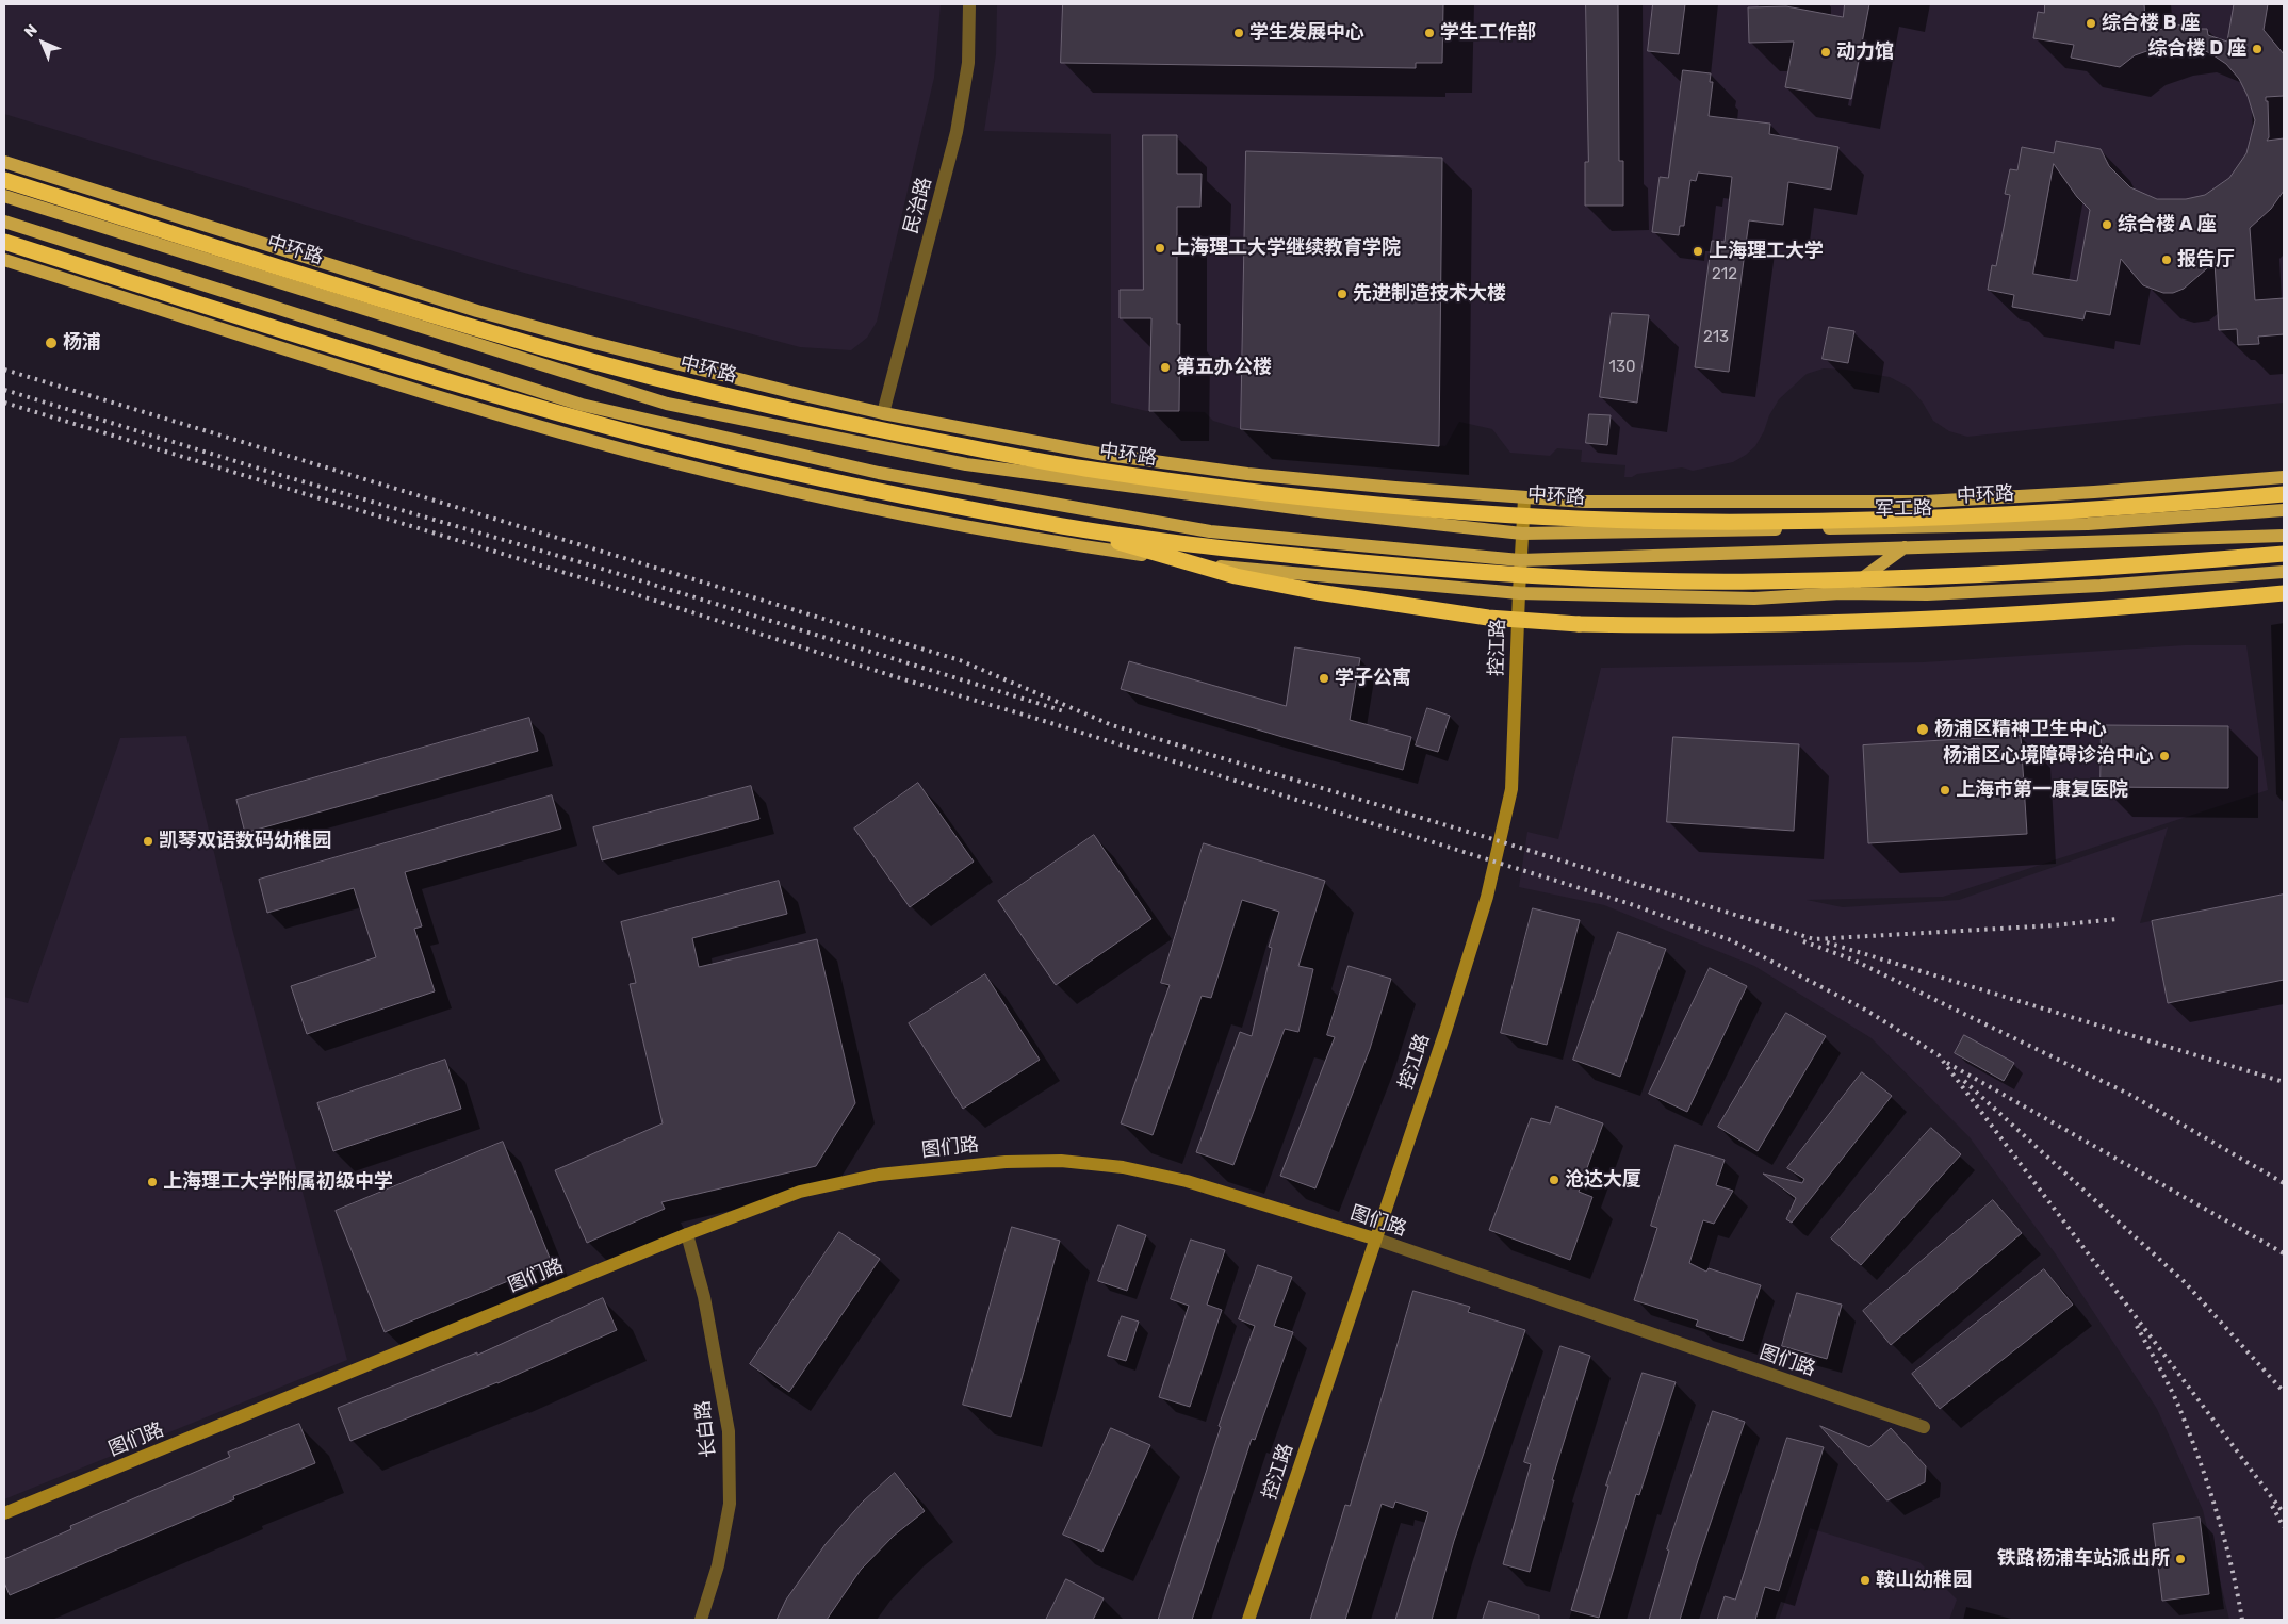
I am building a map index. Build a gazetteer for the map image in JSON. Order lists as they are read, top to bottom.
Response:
{
  "streets": {
    "highway": ["中环路"],
    "main road": ["军工路"],
    "street": [
      "民治路",
      "控江路",
      "图们路",
      "长白路"
    ]
  },
  "crossings": [
    ["民治路", "军工路"],
    ["军工路", "控江路"],
    ["控江路", "图们路"],
    ["图们路", "长白路"]
  ],
  "places": [
    "综合楼 B 座",
    "学生发展中心",
    "学生工作部",
    "综合楼 D 座",
    "动力馆",
    "综合楼 A 座",
    "上海理工大学继续教育学院",
    "上海理工大学",
    "报告厅",
    "先进制造技术大楼",
    "杨浦",
    "第五办公楼",
    "学子公寓",
    "杨浦区精神卫生中心",
    "杨浦区心境障碍诊治中心",
    "上海市第一康复医院",
    "凯琴双语数码幼稚园",
    "沧达大厦",
    "上海理工大学附属初级中学",
    "铁路杨浦车站派出所",
    "鞍山幼稚园"
  ],
  "house_numbers": ["212", "213", "130"],
  "north": "top left"
}
